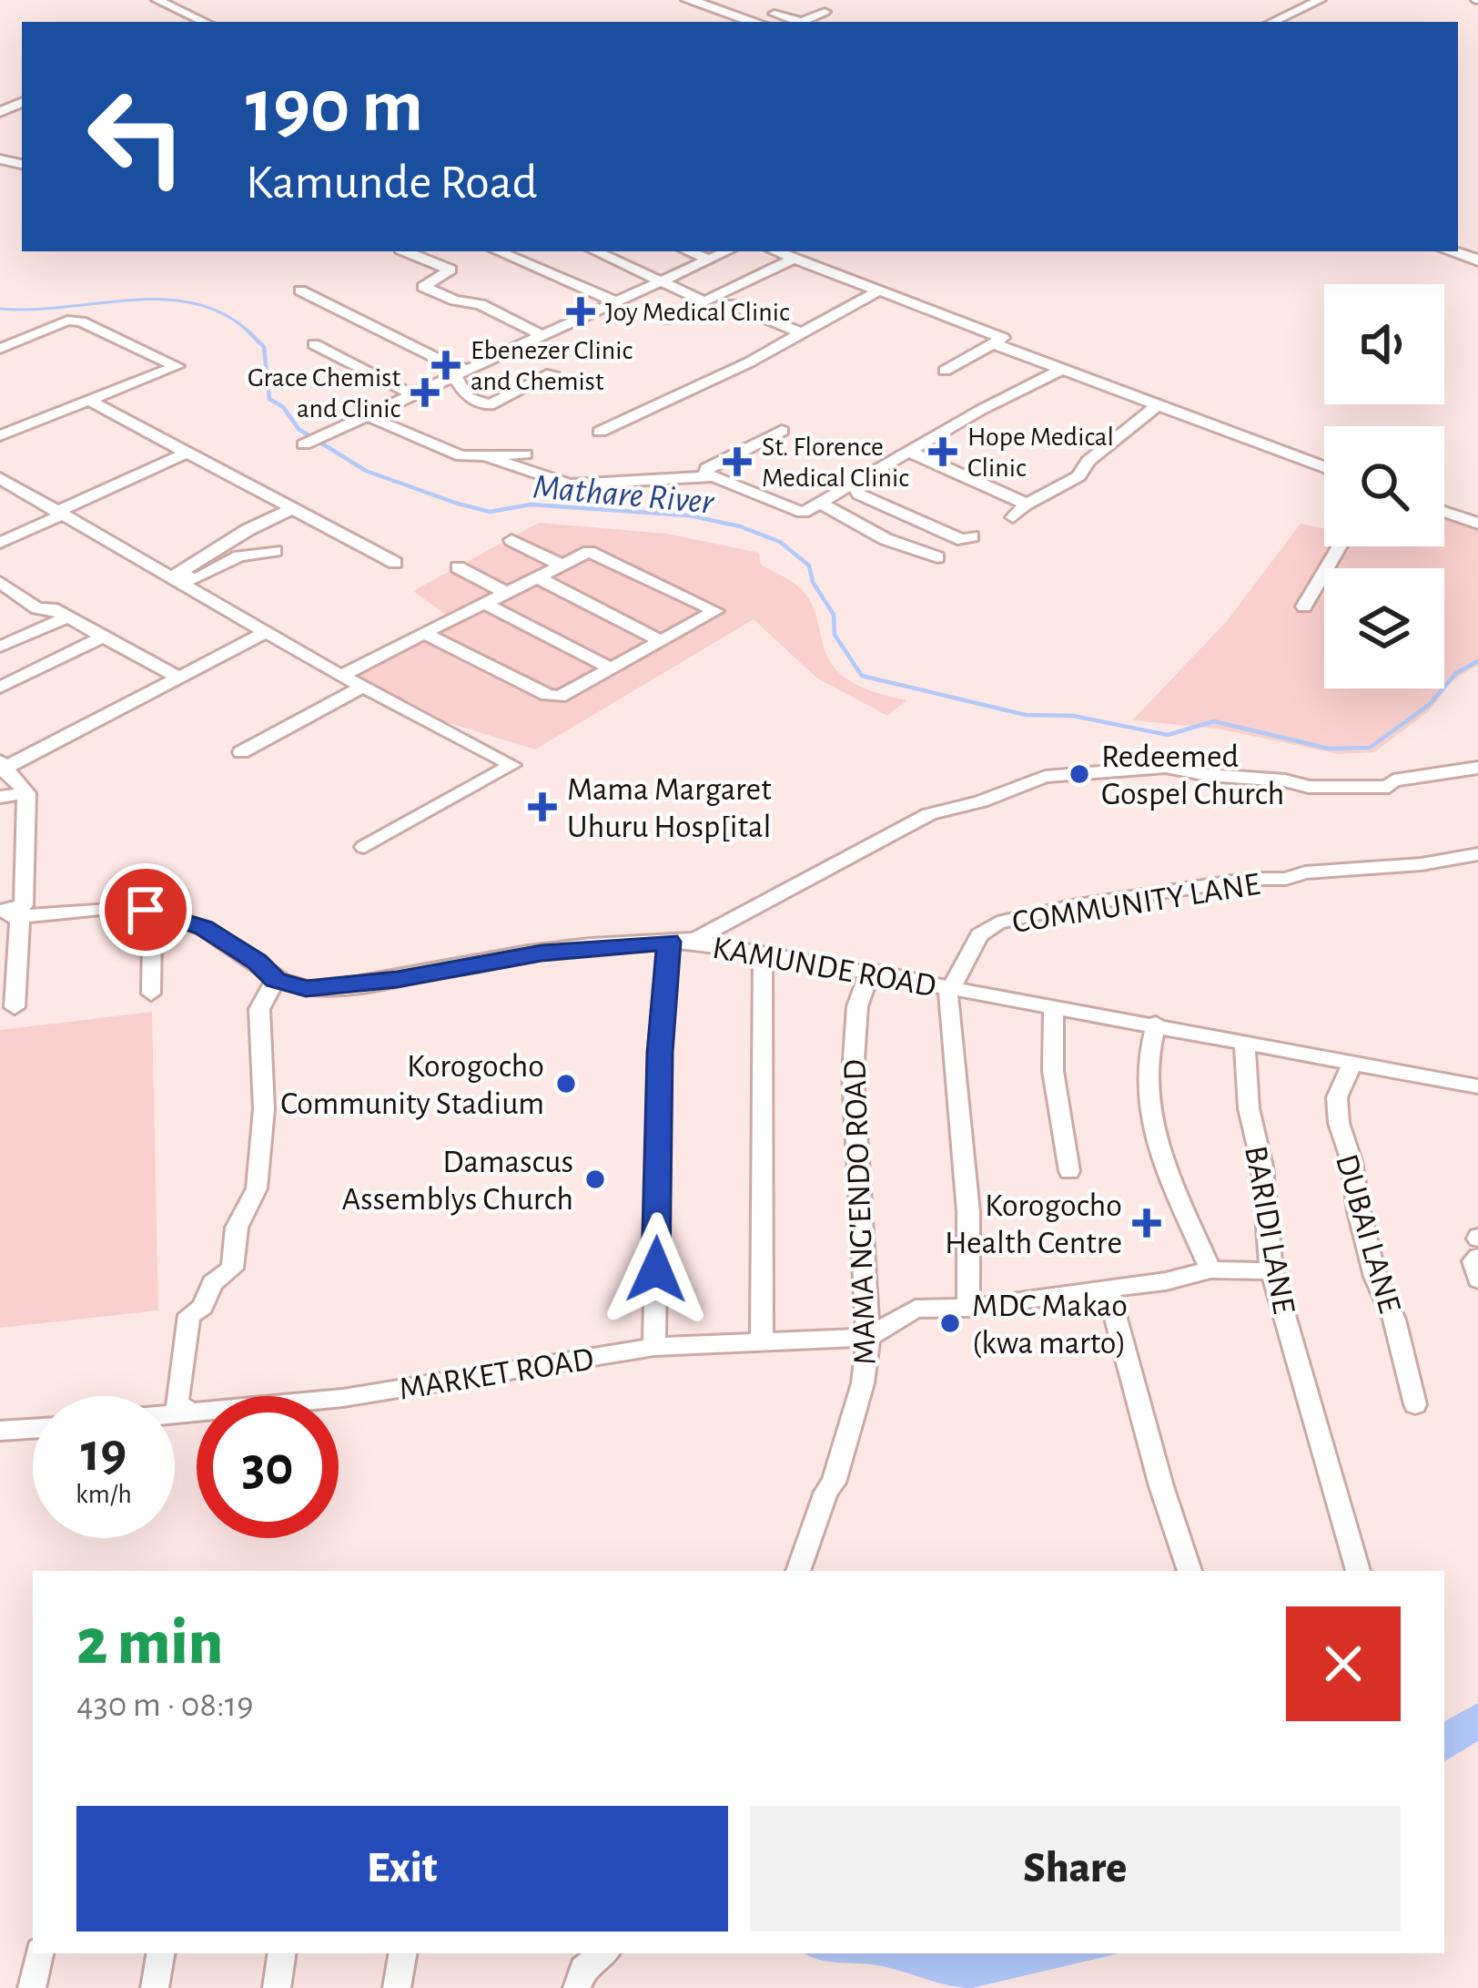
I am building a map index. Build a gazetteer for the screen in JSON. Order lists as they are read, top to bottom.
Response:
{
  "streets": {
    "street": [
      "COMMUNITY LANE",
      "KAMUNDE ROAD",
      "MAMA NG'ENDO ROAD",
      "BARIDI LANE",
      "DUBAI LANE",
      "MARKET ROAD"
    ]
  },
  "crossings": [
    ["COMMUNITY LANE", "KAMUNDE ROAD"],
    ["KAMUNDE ROAD", "MAMA NG'ENDO ROAD"],
    ["KAMUNDE ROAD", "BARIDI LANE"],
    ["KAMUNDE ROAD", "DUBAI LANE"],
    ["MAMA NG'ENDO ROAD", "MARKET ROAD"],
    ["BARIDI LANE", "MARKET ROAD"]
  ],
  "water": ["Mathare River"],
  "places": {
    "health": [
      "Joy Medical Clinic",
      "Ebenezer Clinic and Chemist",
      "Grace Chemist and Clinic",
      "Hope Medical Clinic",
      "St. Florence Medical Clinic",
      "Mama Margaret Uhuru Hosp[ital",
      "Korogocho Health Centre"
    ],
    "other": [
      "Redeemed Gospel Church",
      "Korogocho Community Stadium",
      "Damascus Assemblys Church",
      "MDC Makao (kwa marto)"
    ]
  },
  "page": {
    "turn": ["190 m", "Kamunde Road"],
    "speed": "19 km/h",
    "limit": "30",
    "heading": ["2 min", "430 m · 08:19"],
    "buttons": ["Exit", "Share"]
  }
}
